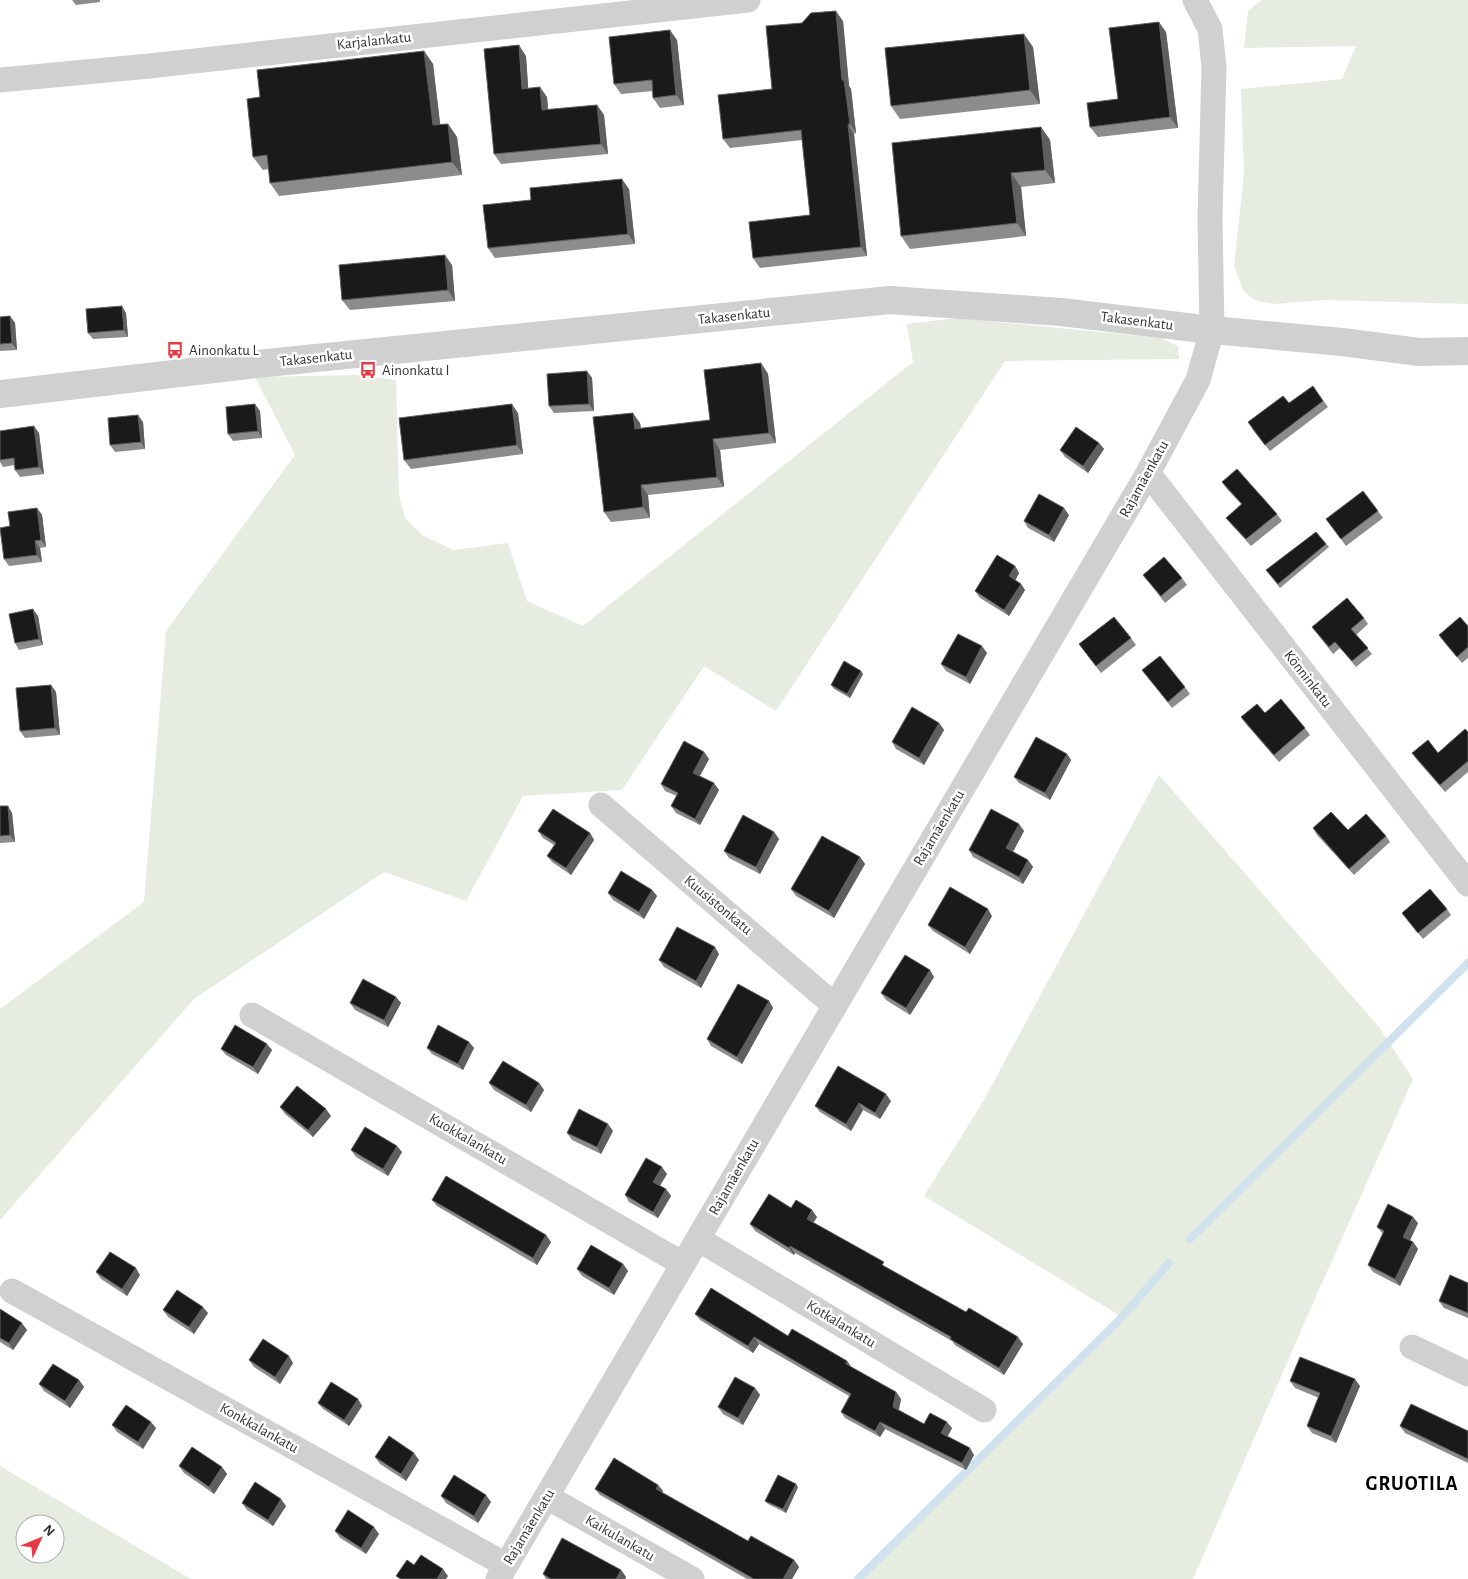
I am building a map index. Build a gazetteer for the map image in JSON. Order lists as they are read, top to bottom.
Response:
{
  "streets": {
    "street": [
      "Karjalankatu",
      "Takasenkatu",
      "Rajamäenkatu",
      "Könninkatu",
      "Kuusistonkatu",
      "Kuokkalankatu",
      "Kotkalankatu",
      "Konkkalankatu",
      "Kaikulankatu"
    ]
  },
  "crossings": [
    ["Takasenkatu", "Rajamäenkatu"],
    ["Rajamäenkatu", "Könninkatu"],
    ["Rajamäenkatu", "Kuusistonkatu"],
    ["Rajamäenkatu", "Kuokkalankatu"],
    ["Rajamäenkatu", "Kotkalankatu"],
    ["Rajamäenkatu", "Konkkalankatu"],
    ["Rajamäenkatu", "Kaikulankatu"]
  ],
  "districts": ["GRUOTILA"],
  "places": {
    "bus stop": ["Ainonkatu L", "Ainonkatu I"]
  },
  "north": "top right"
}
